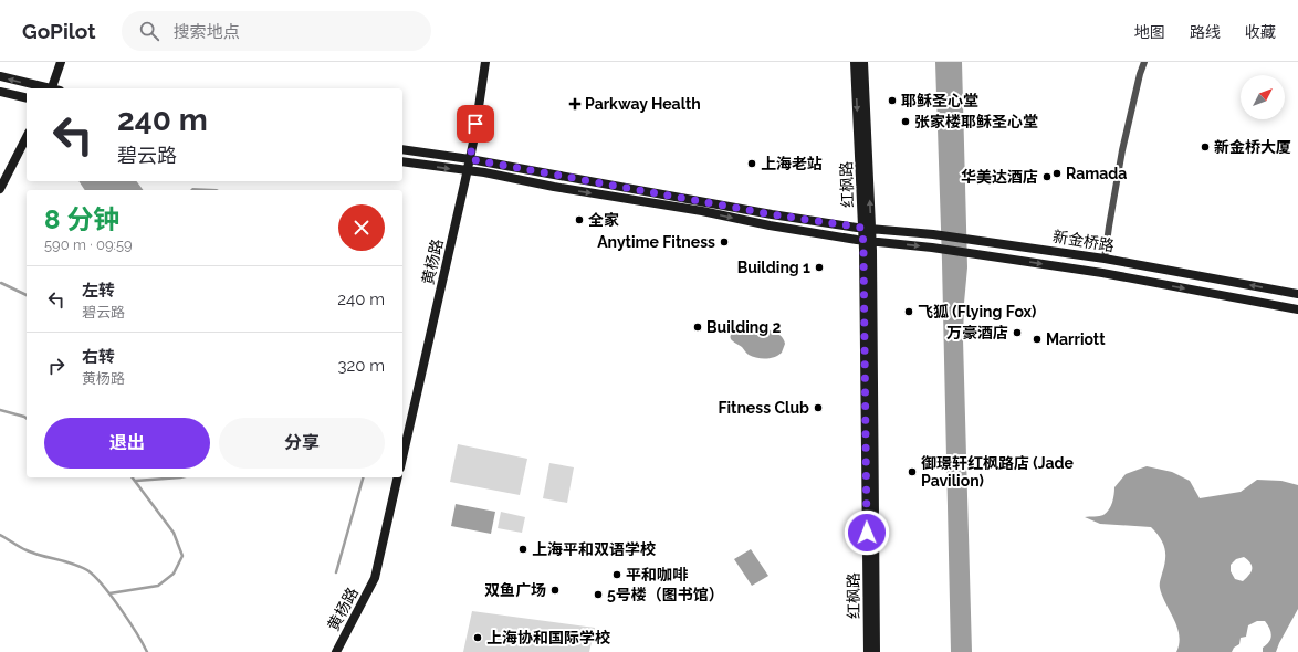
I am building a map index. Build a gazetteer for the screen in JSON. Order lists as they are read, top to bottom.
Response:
{
  "streets": {
    "street": ["红枫路", "新金桥路", "黄杨路"]
  },
  "crossings": [
    ["红枫路", "新金桥路"],
    ["新金桥路", "黄杨路"]
  ],
  "places": {
    "other": [
      "耶稣圣心堂",
      "张家楼耶稣圣心堂",
      "新金桥大厦",
      "上海老站",
      "Ramada",
      "华美达酒店",
      "全家",
      "Anytime Fitness",
      "Building 1",
      "飞狐 (Flying Fox)",
      "Building 2",
      "万豪酒店",
      "Marriott",
      "Fitness Club",
      "御璟轩红枫路店 (Jade Pavilion)",
      "上海平和双语学校",
      "平和咖啡",
      "双鱼广场",
      "5号楼（图书馆）",
      "上海协和国际学校"
    ],
    "health": ["Parkway Health"]
  },
  "north": "top right",
  "page": {
    "header": "GoPilot",
    "search": "搜索地点",
    "nav": ["地图", "路线", "收藏"],
    "turn": ["240 m", "碧云路"],
    "heading": ["8 分钟", "590 m · 09:59"],
    "list": [
      {
        "name": "左转",
        "note": "碧云路",
        "value": "240 m"
      },
      {
        "name": "右转",
        "note": "黄杨路",
        "value": "320 m"
      }
    ],
    "buttons": ["退出", "分享"]
  }
}
